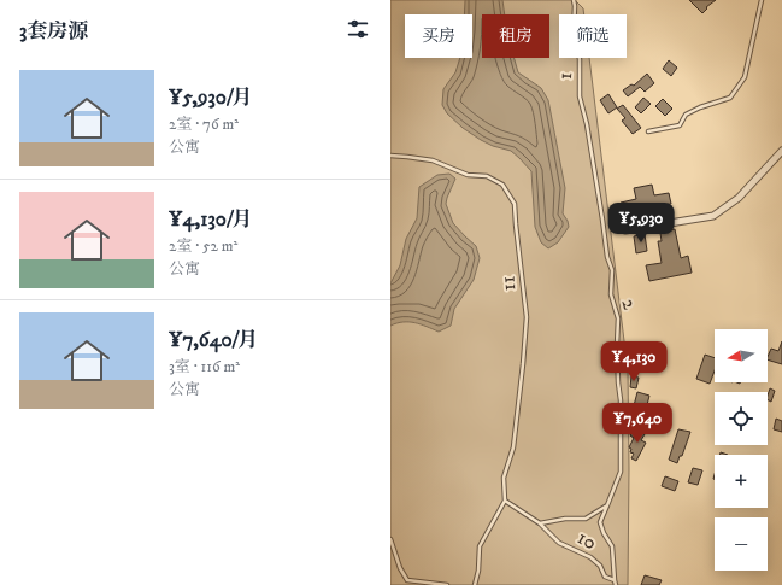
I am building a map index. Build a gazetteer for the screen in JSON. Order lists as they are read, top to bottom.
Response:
{
  "streets": {
    "lane": [
      "1",
      "11",
      "2",
      "10"
    ]
  },
  "crossings": [
    ["1", "2"],
    ["11", "10"],
    ["2", "10"]
  ],
  "north": "left",
  "page": {
    "heading": "3套房源",
    "chip": ["买房", "租房", "筛选"],
    "list": [
      {
        "name": "¥5,930/月",
        "note": "2室 · 76 m² · 公寓"
      },
      {
        "name": "¥4,130/月",
        "note": "2室 · 52 m² · 公寓"
      },
      {
        "name": "¥7,640/月",
        "note": "3室 · 116 m² · 公寓"
      }
    ],
    "price": ["¥5,930", "¥4,130", "¥7,640"],
    "map_buttons": ["+", "−"]
  }
}
